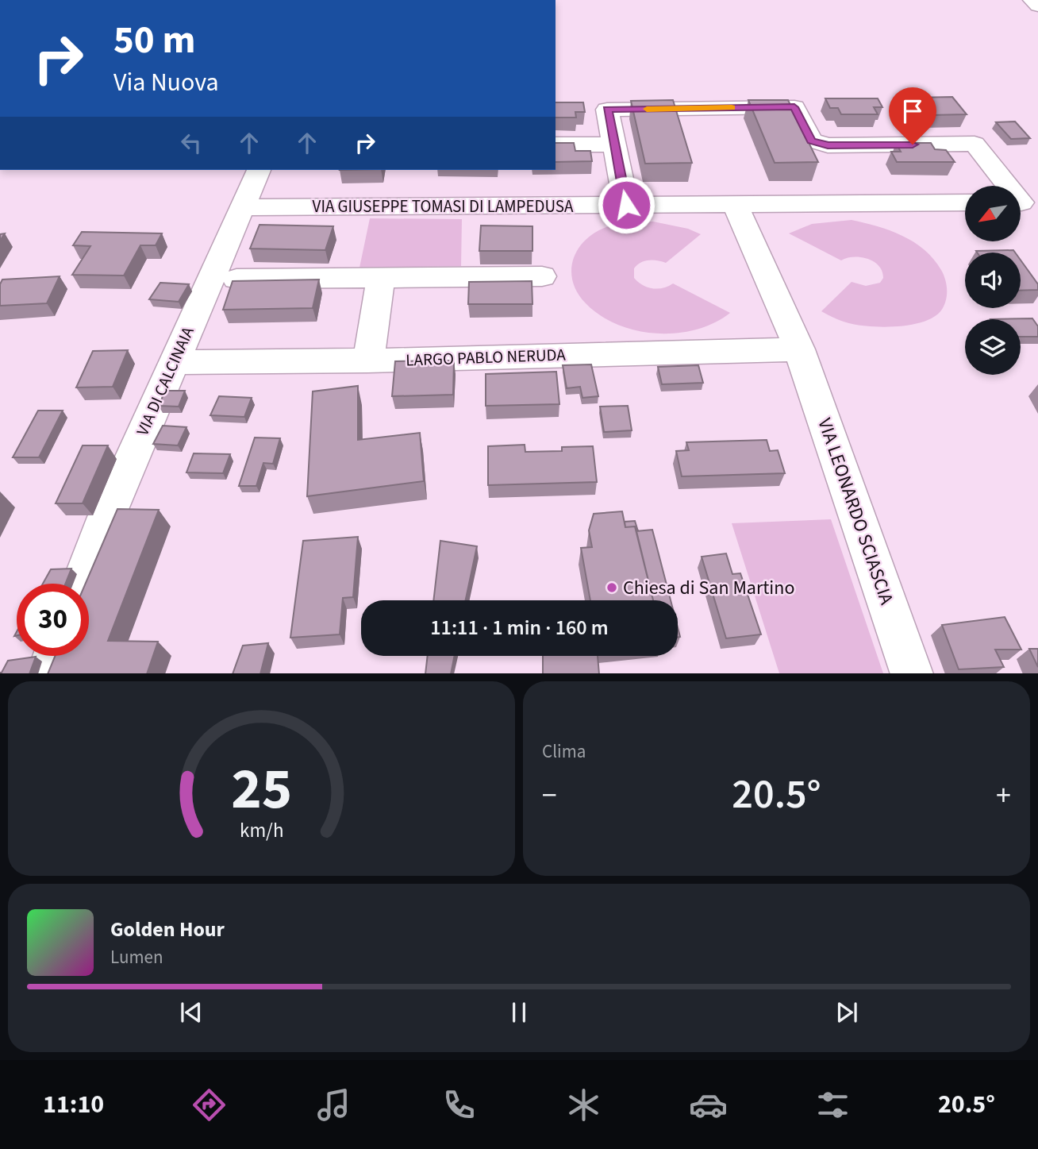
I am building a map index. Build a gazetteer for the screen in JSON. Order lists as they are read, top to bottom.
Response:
{
  "streets": {
    "street": [
      "VIA GIUSEPPE TOMASI DI LAMPEDUSA",
      "LARGO PABLO NERUDA",
      "VIA DI CALCINAIA",
      "VIA LEONARDO SCIASCIA"
    ]
  },
  "crossings": [
    ["VIA GIUSEPPE TOMASI DI LAMPEDUSA", "VIA DI CALCINAIA"],
    ["VIA GIUSEPPE TOMASI DI LAMPEDUSA", "VIA LEONARDO SCIASCIA"],
    ["LARGO PABLO NERUDA", "VIA DI CALCINAIA"],
    ["LARGO PABLO NERUDA", "VIA LEONARDO SCIASCIA"]
  ],
  "places": ["Chiesa di San Martino"],
  "north": "bottom left",
  "page": {
    "turn": ["50 m", "Via Nuova"],
    "limit": "30",
    "trip": "11:11 · 1 min · 160 m",
    "tile": "Clima",
    "heat": ["−", "20.5°", "+"],
    "song": ["Golden Hour", "Lumen"],
    "tabs": ["11:10", "20.5°"],
    "gauge": ["25", "km/h"]
  }
}
